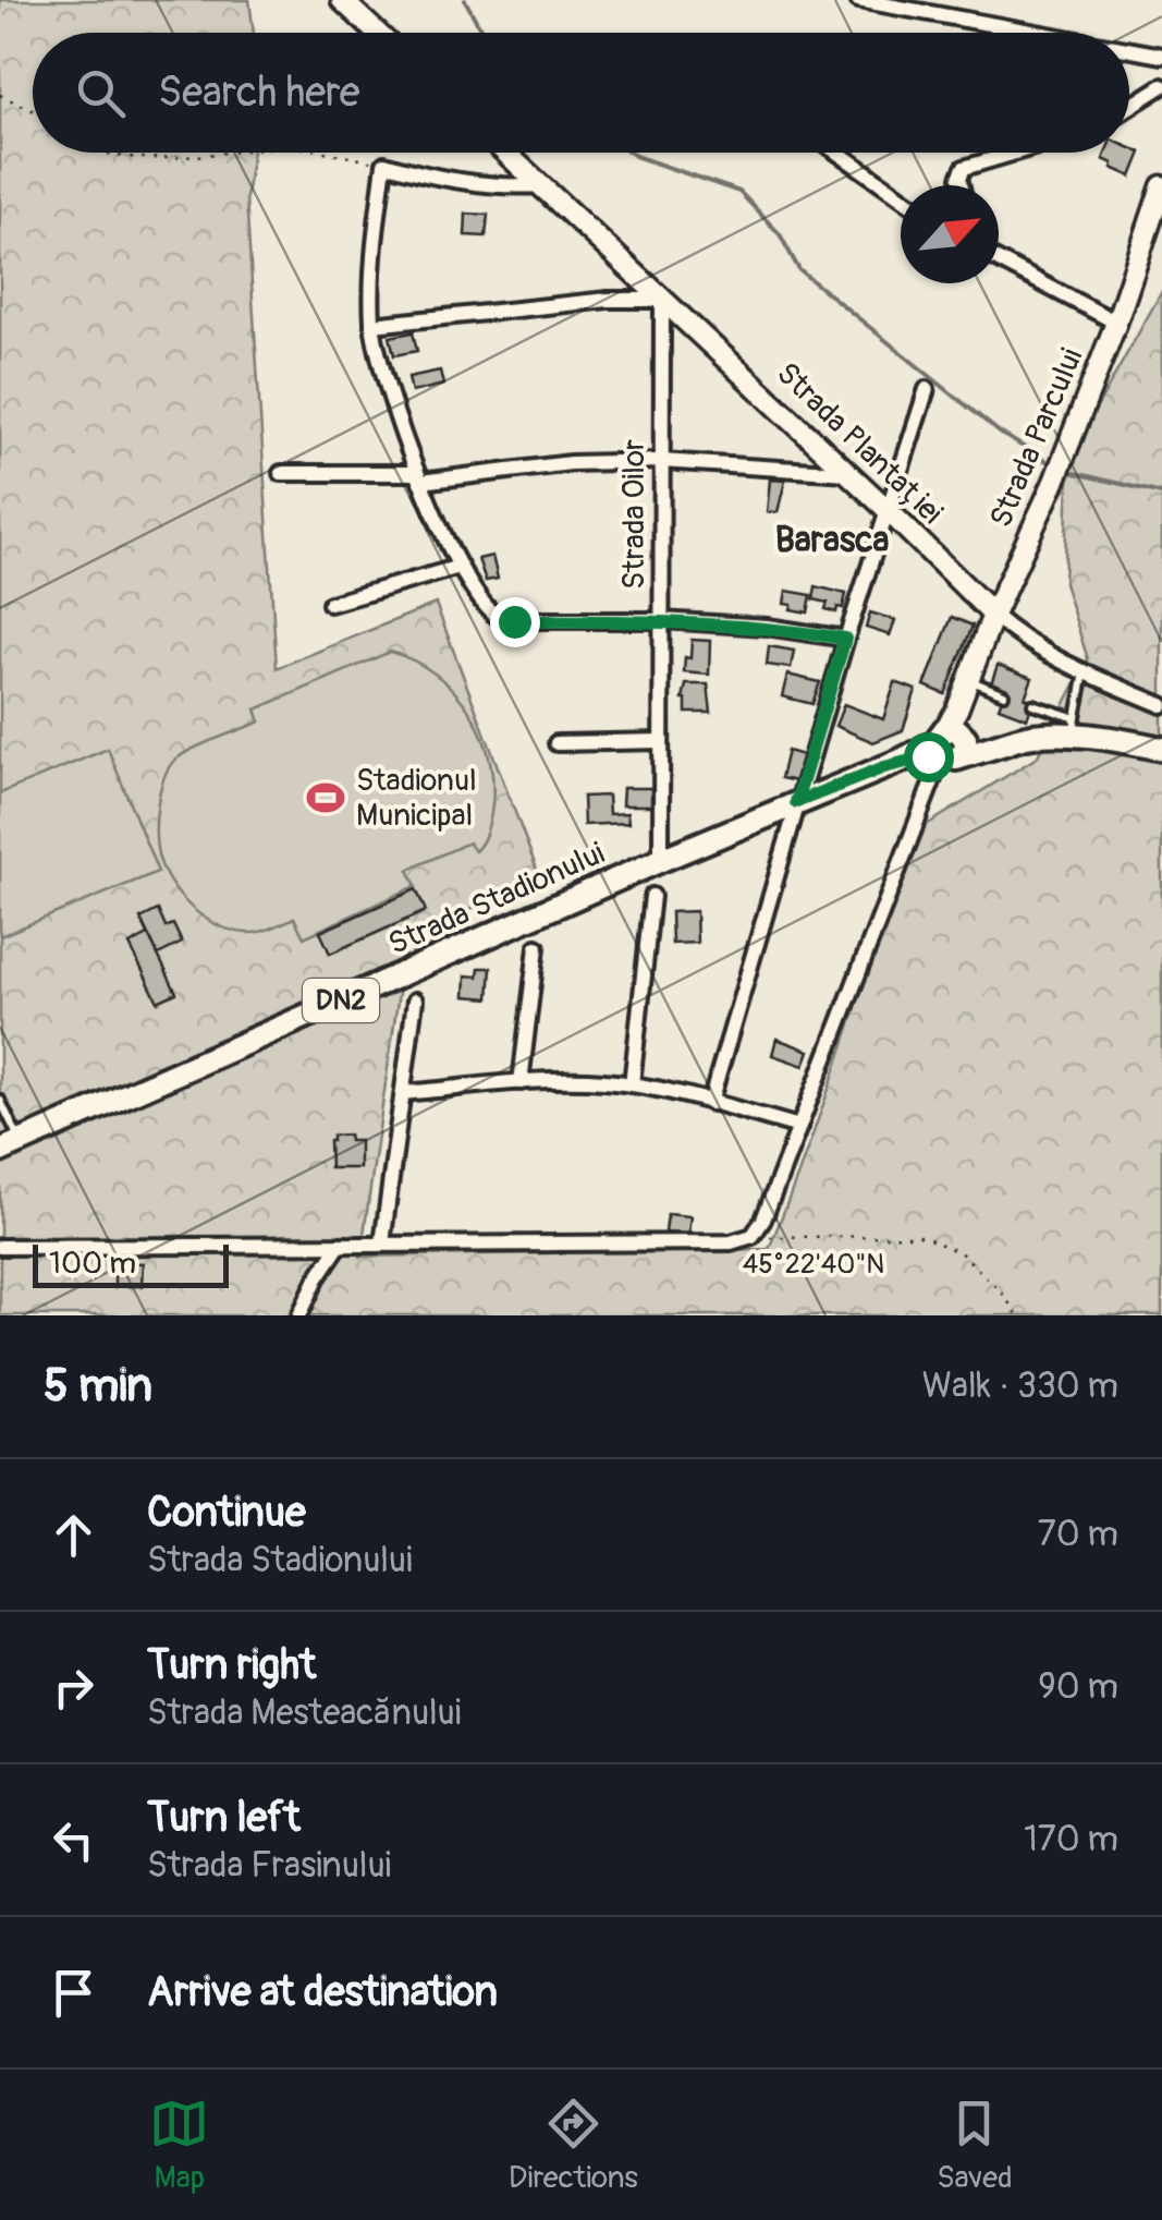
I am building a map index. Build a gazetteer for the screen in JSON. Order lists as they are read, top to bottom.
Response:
{
  "streets": {
    "main road": [
      "Strada Parcului",
      "Strada Plantației",
      "Strada Stadionului",
      "DN2"
    ],
    "street": ["Strada Oilor"]
  },
  "crossings": [
    ["Strada Parcului", "Strada Plantației"],
    ["Strada Parcului", "Strada Stadionului"],
    ["Strada Parcului", "DN2"],
    ["Strada Plantației", "Strada Oilor"],
    ["Strada Oilor", "Strada Stadionului"],
    ["Strada Stadionului", "DN2"]
  ],
  "districts": ["Barasca"],
  "places": {
    "sports": ["Stadionul Municipal"]
  },
  "scale_bar": "100 m",
  "north": "top right",
  "page": {
    "search": "Search here",
    "scale": "100 m",
    "heading": ["5 min", "Walk · 330 m"],
    "list": [
      ["Continue", "Strada Stadionului", "70 m"],
      ["Turn right", "Strada Mesteacănului", "90 m"],
      ["Turn left", "Strada Frasinului", "170 m"],
      "Arrive at destination"
    ],
    "nav": ["Map", "Directions", "Saved"]
  },
  "coordinates": ["45°22'40\"N"]
}
